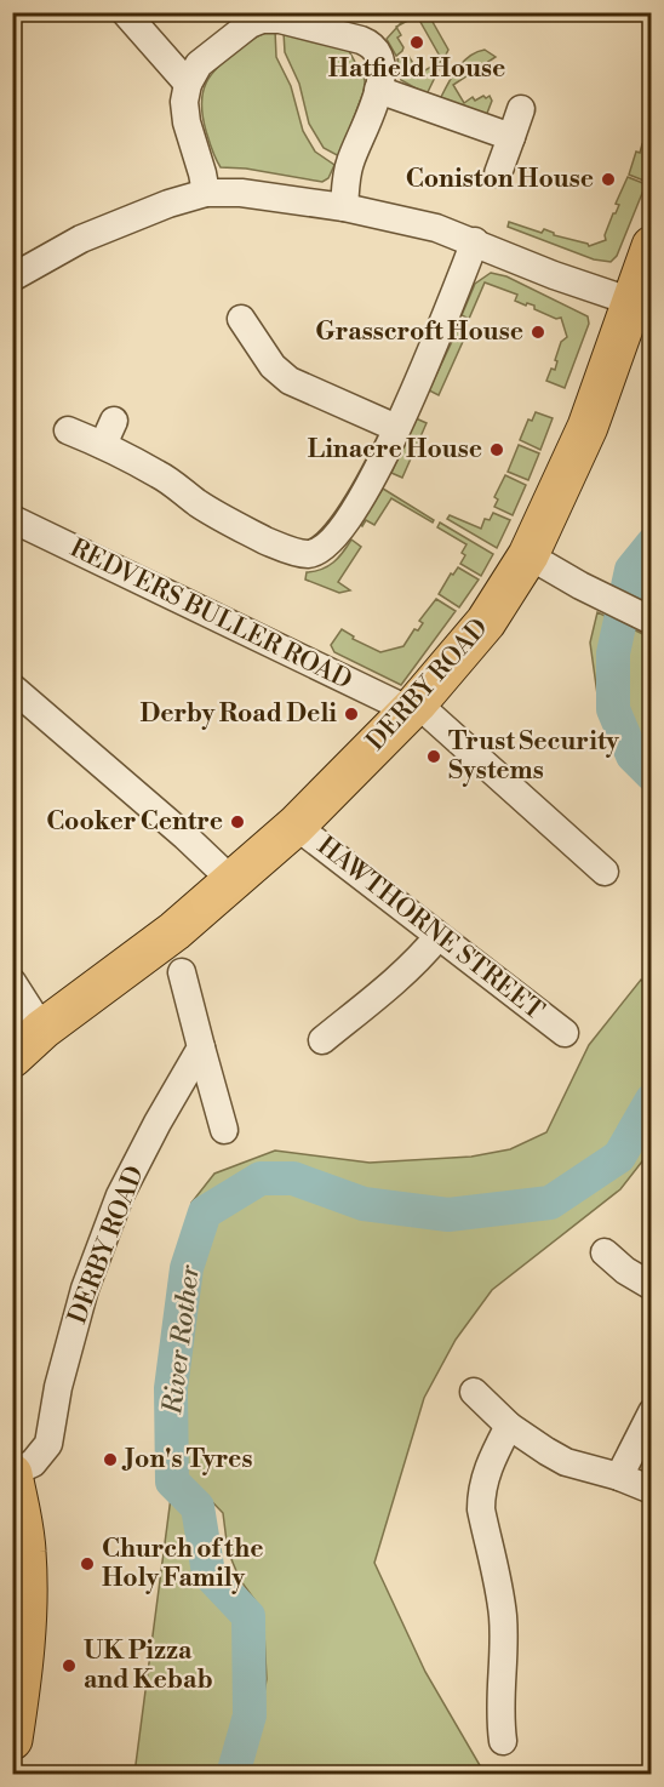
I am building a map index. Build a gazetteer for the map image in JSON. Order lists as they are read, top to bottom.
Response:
{
  "streets": {
    "highway": ["DERBY ROAD"],
    "street": ["REDVERS BULLER ROAD", "HAWTHORNE STREET"]
  },
  "crossings": [
    ["REDVERS BULLER ROAD", "DERBY ROAD"],
    ["DERBY ROAD", "HAWTHORNE STREET"]
  ],
  "water": ["River Rother"],
  "places": [
    "Hatfield House",
    "Coniston House",
    "Grasscroft House",
    "Linacre House",
    "Derby Road Deli",
    "Trust Security Systems",
    "Cooker Centre",
    "Jon's Tyres",
    "Church of the Holy Family",
    "UK Pizza and Kebab"
  ]
}
